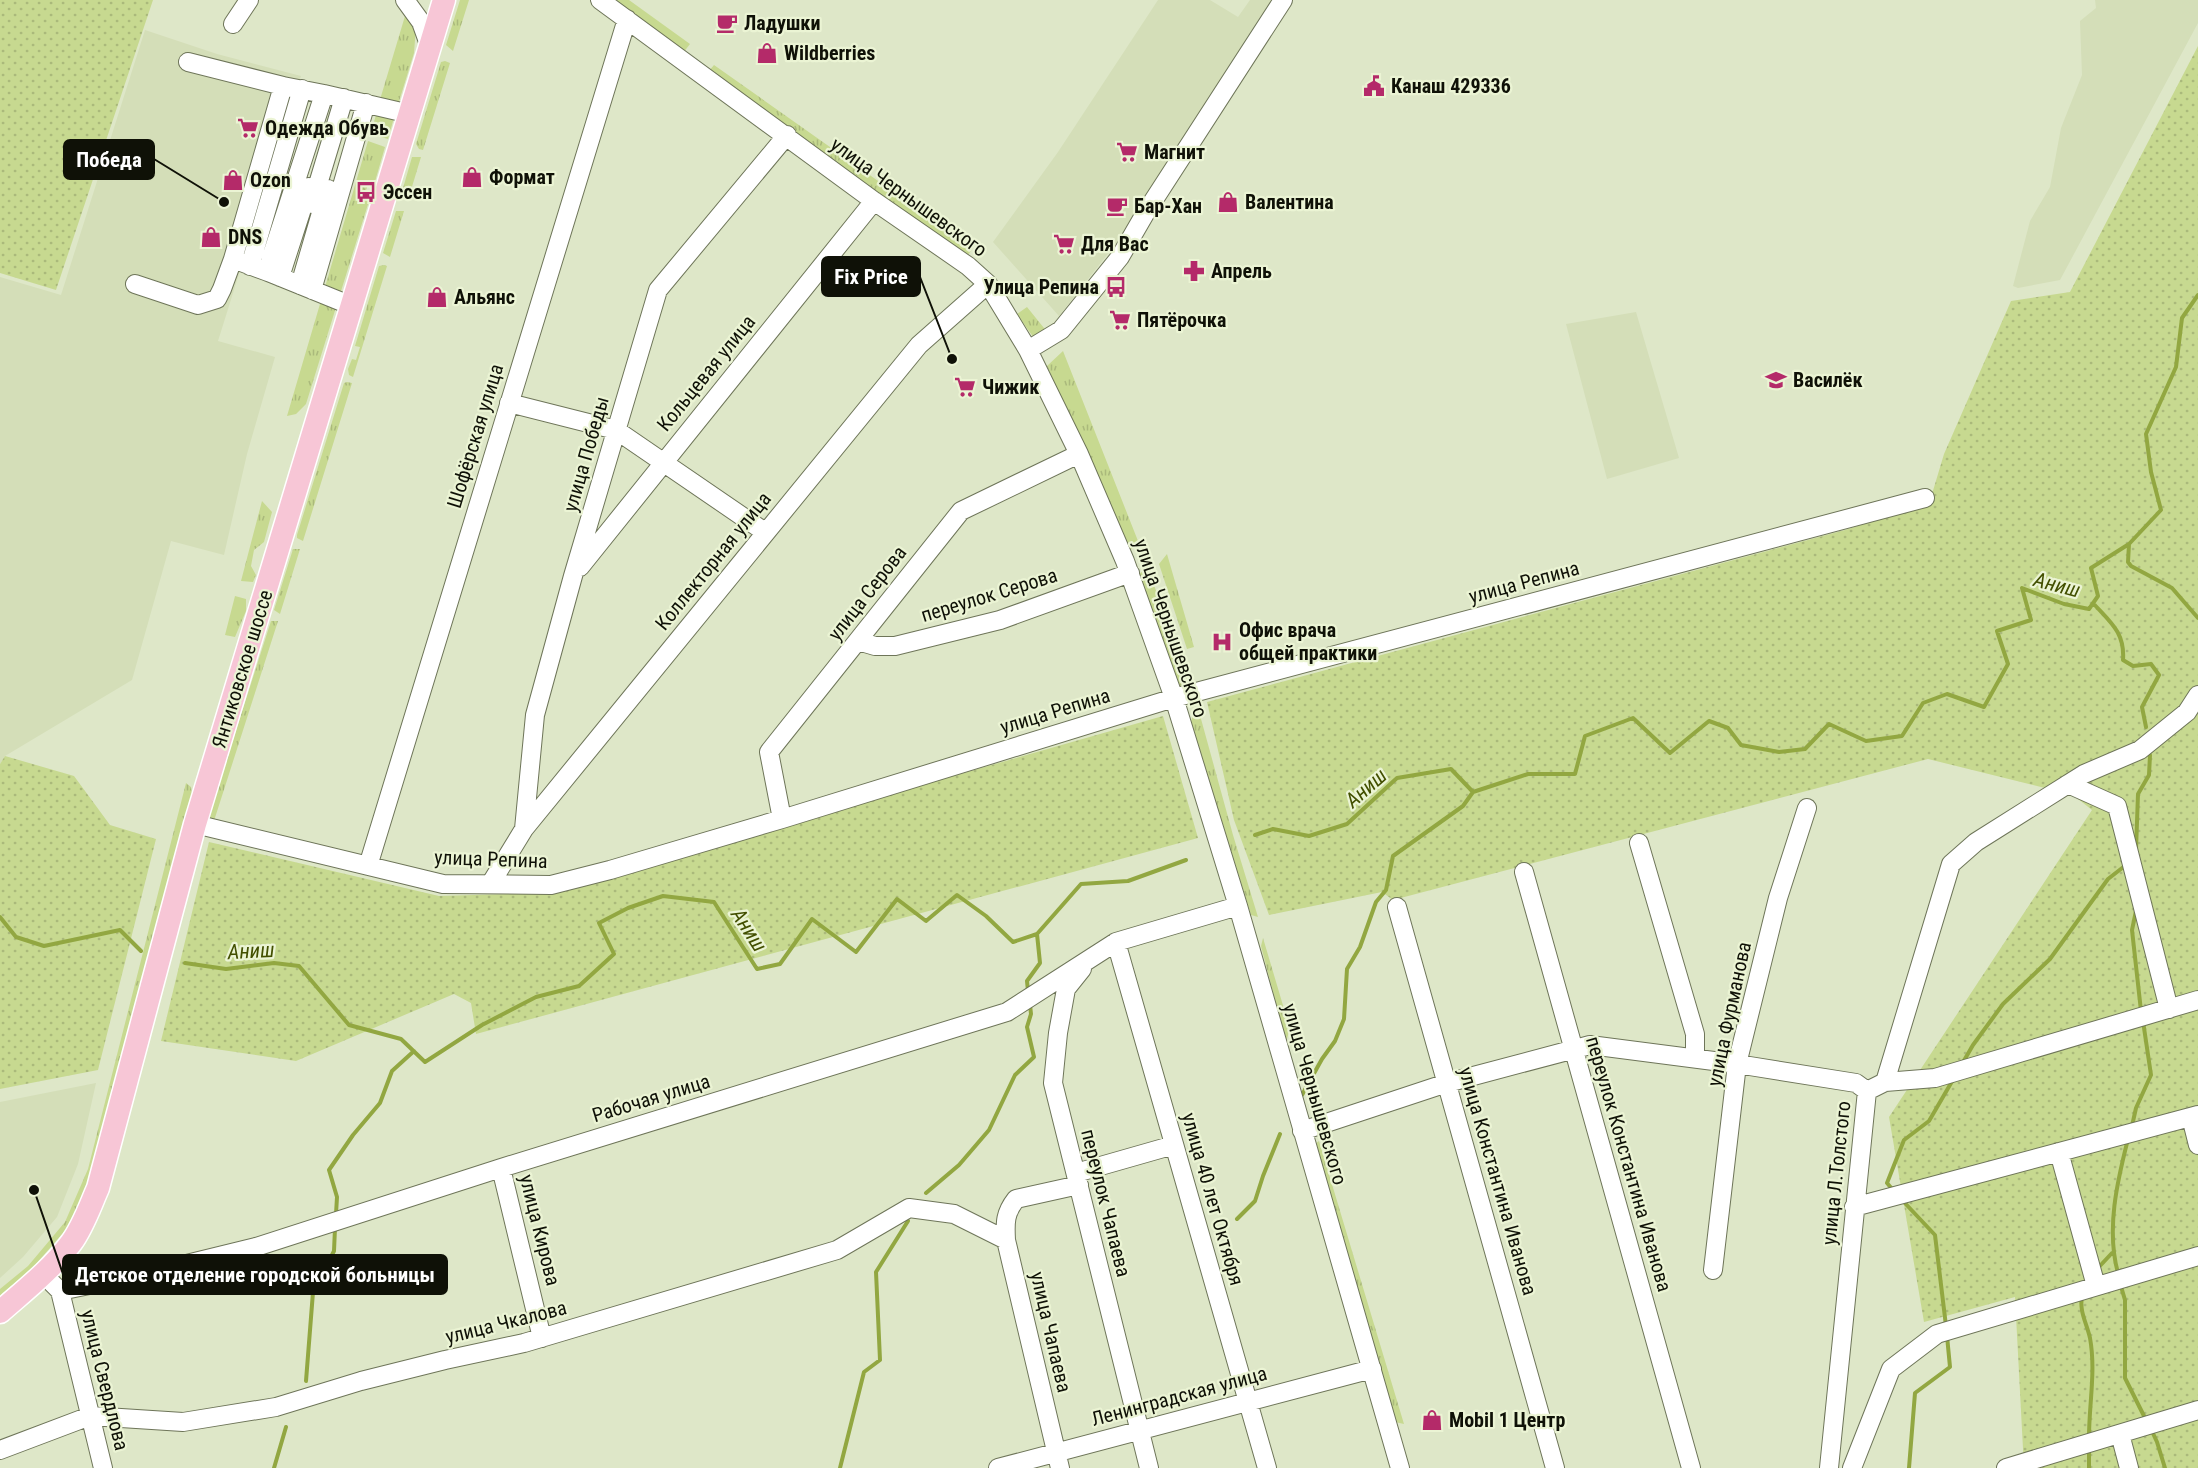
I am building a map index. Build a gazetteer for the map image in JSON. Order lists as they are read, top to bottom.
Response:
{
  "streets": {
    "main road": ["Янтиковское шоссе"],
    "street": [
      "улица Чернышевского",
      "Кольцевая улица",
      "Шофёрская улица",
      "улица Победы",
      "Коллекторная улица",
      "улица Репина",
      "улица Серова",
      "переулок Серова",
      "улица Фурманова",
      "Рабочая улица",
      "переулок Константина Иванова",
      "улица Л.Толстого",
      "улица Константина Иванова",
      "улица 40 лет Октября",
      "переулок Чапаева",
      "улица Кирова",
      "улица Чкалова",
      "улица Чапаева",
      "улица Свердлова",
      "Ленинградская улица"
    ]
  },
  "crossings": [
    ["улица Чернышевского", "Кольцевая улица"],
    ["улица Чернышевского", "Шофёрская улица"],
    ["улица Чернышевского", "улица Победы"],
    ["улица Чернышевского", "Коллекторная улица"],
    ["улица Чернышевского", "улица Репина"],
    ["улица Чернышевского", "улица Серова"],
    ["улица Чернышевского", "переулок Серова"],
    ["улица Чернышевского", "Рабочая улица"],
    ["улица Чернышевского", "Ленинградская улица"],
    ["Кольцевая улица", "улица Победы"],
    ["Шофёрская улица", "улица Репина"],
    ["улица Победы", "Коллекторная улица"],
    ["Коллекторная улица", "улица Репина"],
    ["улица Репина", "улица Серова"],
    ["улица Репина", "Янтиковское шоссе"],
    ["улица Серова", "переулок Серова"],
    ["Янтиковское шоссе", "улица Свердлова"],
    ["Рабочая улица", "улица 40 лет Октября"],
    ["Рабочая улица", "переулок Чапаева"],
    ["Рабочая улица", "улица Кирова"],
    ["Рабочая улица", "улица Свердлова"],
    ["улица 40 лет Октября", "улица Чапаева"],
    ["улица 40 лет Октября", "Ленинградская улица"],
    ["переулок Чапаева", "улица Чапаева"],
    ["переулок Чапаева", "Ленинградская улица"],
    ["улица Кирова", "улица Чкалова"],
    ["улица Чкалова", "улица Чапаева"],
    ["улица Чкалова", "улица Свердлова"],
    ["улица Чапаева", "Ленинградская улица"]
  ],
  "water": ["Аниш"],
  "places": {
    "cafe": ["Ладушки", "Бар-Хан"],
    "shop": [
      "Wildberries",
      "Формат",
      "Ozon",
      "Валентина",
      "DNS",
      "Альянс",
      "Mobil 1 Центр"
    ],
    "public building": ["Канаш 429336"],
    "supermarket": [
      "Одежда Обувь",
      "Магнит",
      "Для Вас",
      "Пятёрочка",
      "Чижик"
    ],
    "bus stop": ["Эссен", "Улица Репина"],
    "other": ["Победа", "Fix Price", "Детское отделение городской больницы"],
    "pharmacy": ["Апрель"],
    "school or university": ["Василёк"],
    "hospital": ["Офис врача общей практики"]
  }
}
